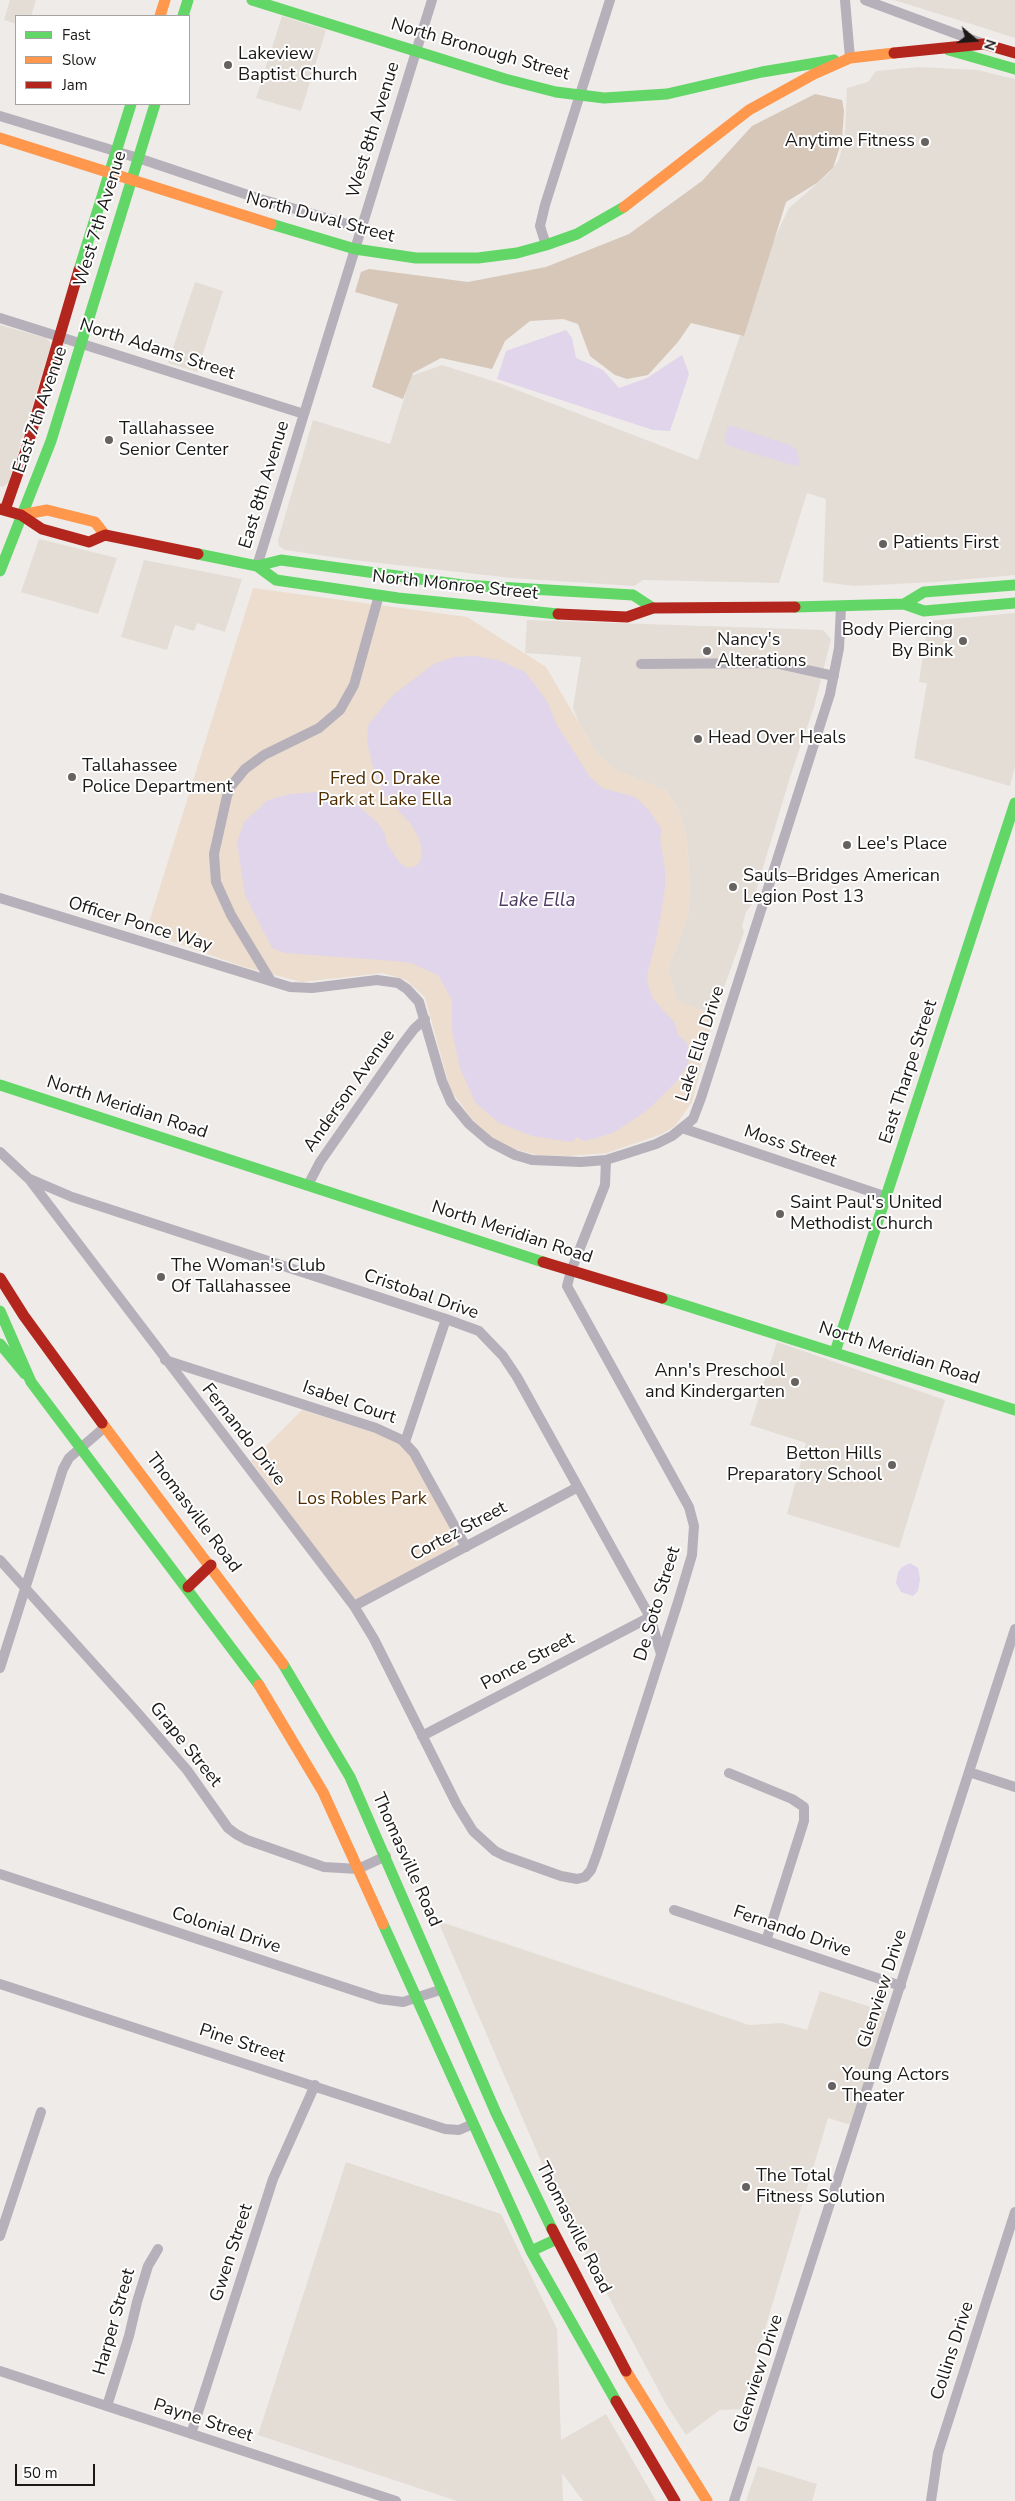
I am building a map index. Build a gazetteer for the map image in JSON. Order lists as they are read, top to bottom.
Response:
{
  "streets": {
    "main road": [
      "North Bronough Street",
      "North Duval Street",
      "West 7th Avenue",
      "East 7th Avenue",
      "North Monroe Street",
      "East Tharpe Street",
      "North Meridian Road",
      "Thomasville Road"
    ],
    "street": [
      "West 8th Avenue",
      "North Adams Street",
      "East 8th Avenue",
      "Officer Ponce Way",
      "Lake Ella Drive",
      "Anderson Avenue",
      "Moss Street",
      "Cristobal Drive",
      "Isabel Court",
      "Fernando Drive",
      "Cortez Street",
      "De Soto Street",
      "Ponce Street",
      "Grape Street",
      "Colonial Drive",
      "Glenview Drive",
      "Pine Street",
      "Gwen Street",
      "Harper Street",
      "Collins Drive",
      "Payne Street"
    ]
  },
  "crossings": [
    ["North Bronough Street", "West 8th Avenue"],
    ["North Bronough Street", "North Duval Street"],
    ["West 8th Avenue", "North Duval Street"],
    ["West 8th Avenue", "North Adams Street"],
    ["West 8th Avenue", "East 8th Avenue"],
    ["North Duval Street", "West 7th Avenue"],
    ["West 7th Avenue", "North Adams Street"],
    ["West 7th Avenue", "East 7th Avenue"],
    ["North Adams Street", "East 7th Avenue"],
    ["North Adams Street", "East 8th Avenue"],
    ["East 7th Avenue", "North Monroe Street"],
    ["East 8th Avenue", "North Monroe Street"],
    ["North Monroe Street", "Lake Ella Drive"],
    ["Officer Ponce Way", "Lake Ella Drive"],
    ["Lake Ella Drive", "Anderson Avenue"],
    ["Lake Ella Drive", "Moss Street"],
    ["East Tharpe Street", "North Meridian Road"],
    ["East Tharpe Street", "Moss Street"],
    ["Anderson Avenue", "North Meridian Road"],
    ["North Meridian Road", "De Soto Street"],
    ["Cristobal Drive", "Fernando Drive"],
    ["Cristobal Drive", "Cortez Street"],
    ["Cristobal Drive", "De Soto Street"],
    ["Cristobal Drive", "Ponce Street"],
    ["Isabel Court", "Fernando Drive"],
    ["Isabel Court", "Cortez Street"],
    ["Fernando Drive", "Cortez Street"],
    ["Fernando Drive", "De Soto Street"],
    ["Fernando Drive", "Ponce Street"],
    ["Fernando Drive", "Glenview Drive"],
    ["Thomasville Road", "Grape Street"],
    ["Thomasville Road", "Colonial Drive"],
    ["Thomasville Road", "Pine Street"],
    ["Pine Street", "Gwen Street"],
    ["Gwen Street", "Payne Street"],
    ["Harper Street", "Payne Street"]
  ],
  "water": ["Lake Ella"],
  "parks": ["Fred O. Drake Park at Lake Ella", "Los Robles Park"],
  "places": [
    "Lakeview Baptist Church",
    "Anytime Fitness",
    "Tallahassee Senior Center",
    "Patients First",
    "Body Piercing By Bink",
    "Nancy's Alterations",
    "Head Over Heals",
    "Tallahassee Police Department",
    "Lee's Place",
    "Sauls–Bridges American Legion Post 13",
    "Saint Paul's United Methodist Church",
    "The Woman's Club Of Tallahassee",
    "Ann's Preschool and Kindergarten",
    "Betton Hills Preparatory School",
    "Young Actors Theater",
    "The Total Fitness Solution"
  ],
  "legend": ["Fast", "Slow", "Jam"],
  "scale_bar": "50 m",
  "north": "right"
}
